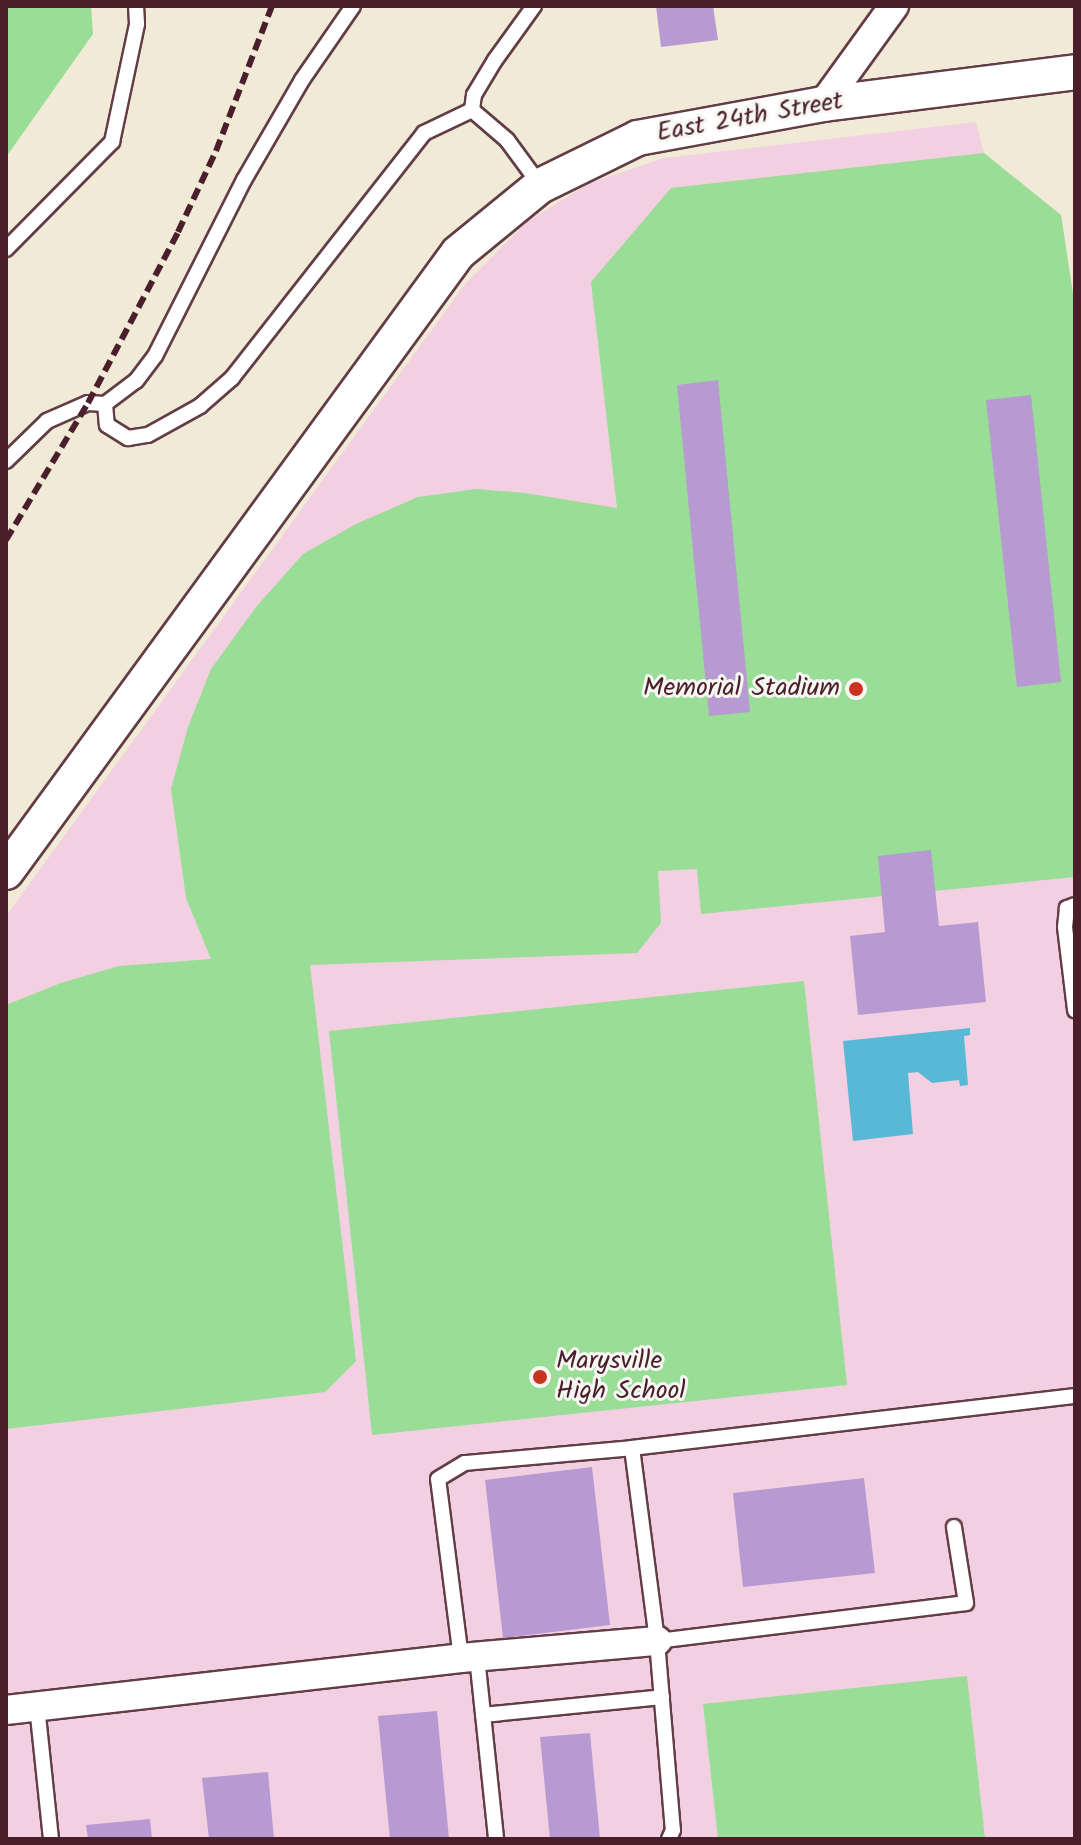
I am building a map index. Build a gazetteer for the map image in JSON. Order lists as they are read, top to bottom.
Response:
{
  "streets": {
    "street": ["East 24th Street"]
  },
  "places": ["Memorial Stadium", "Marysville High School"]
}
